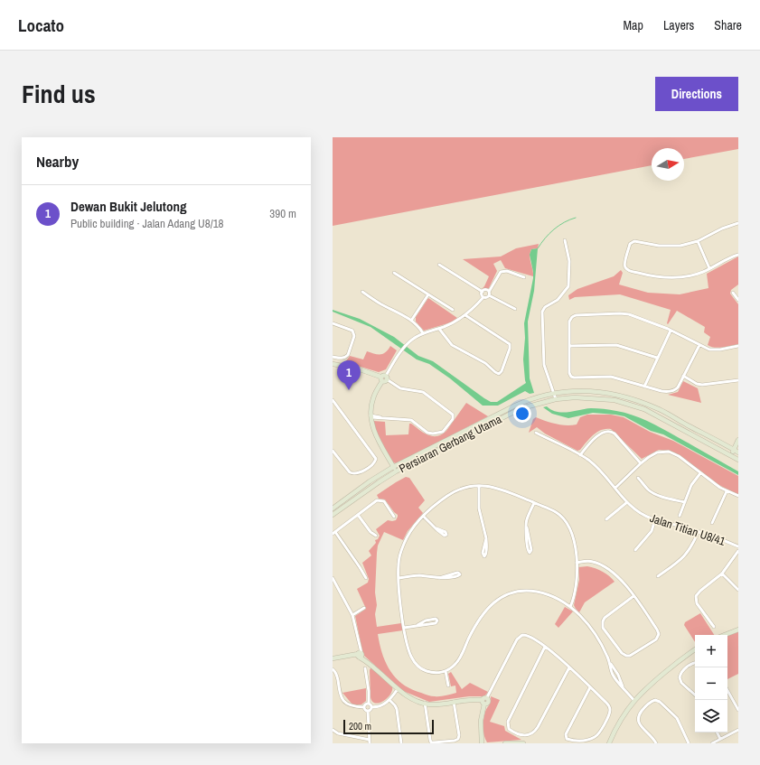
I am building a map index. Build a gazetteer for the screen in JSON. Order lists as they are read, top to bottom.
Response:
{
  "streets": {
    "main road": ["Persiaran Gerbang Utama"],
    "street": ["Jalan Titian U8/41"]
  },
  "scale_bar": "200 m",
  "north": "right",
  "page": {
    "header": "Locato",
    "nav": ["Map", "Layers", "Share"],
    "title": "Find us",
    "buttons": "Directions",
    "heading": "Nearby",
    "list": [
      {
        "mark": "1",
        "name": "Dewan Bukit Jelutong",
        "note": "Public building · Jalan Adang U8/18",
        "value": "390 m"
      }
    ],
    "pins": "1",
    "map_buttons": ["+", "−"],
    "scale": "200 m"
  }
}
